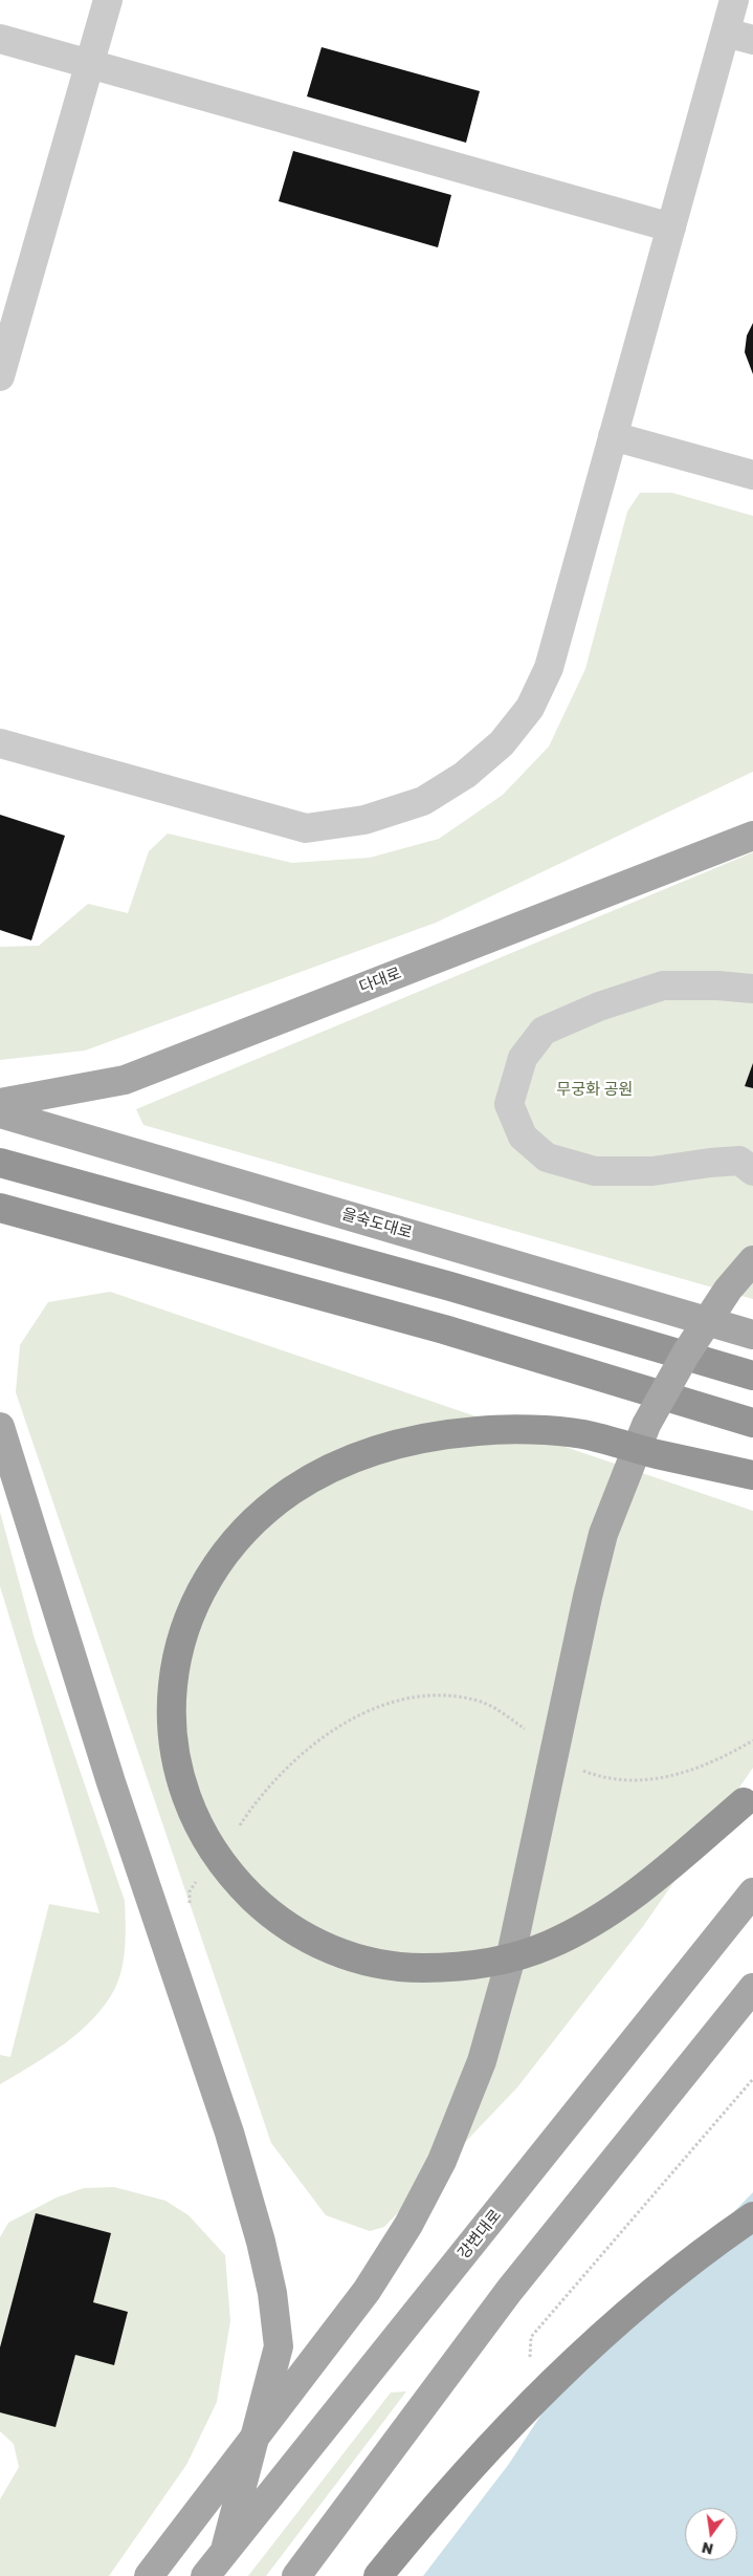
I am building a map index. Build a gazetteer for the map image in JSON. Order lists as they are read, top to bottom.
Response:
{
  "streets": {
    "main road": ["다대로", "을숙도대로", "강변대로"]
  },
  "parks": ["무궁화 공원"],
  "north": "bottom"
}
